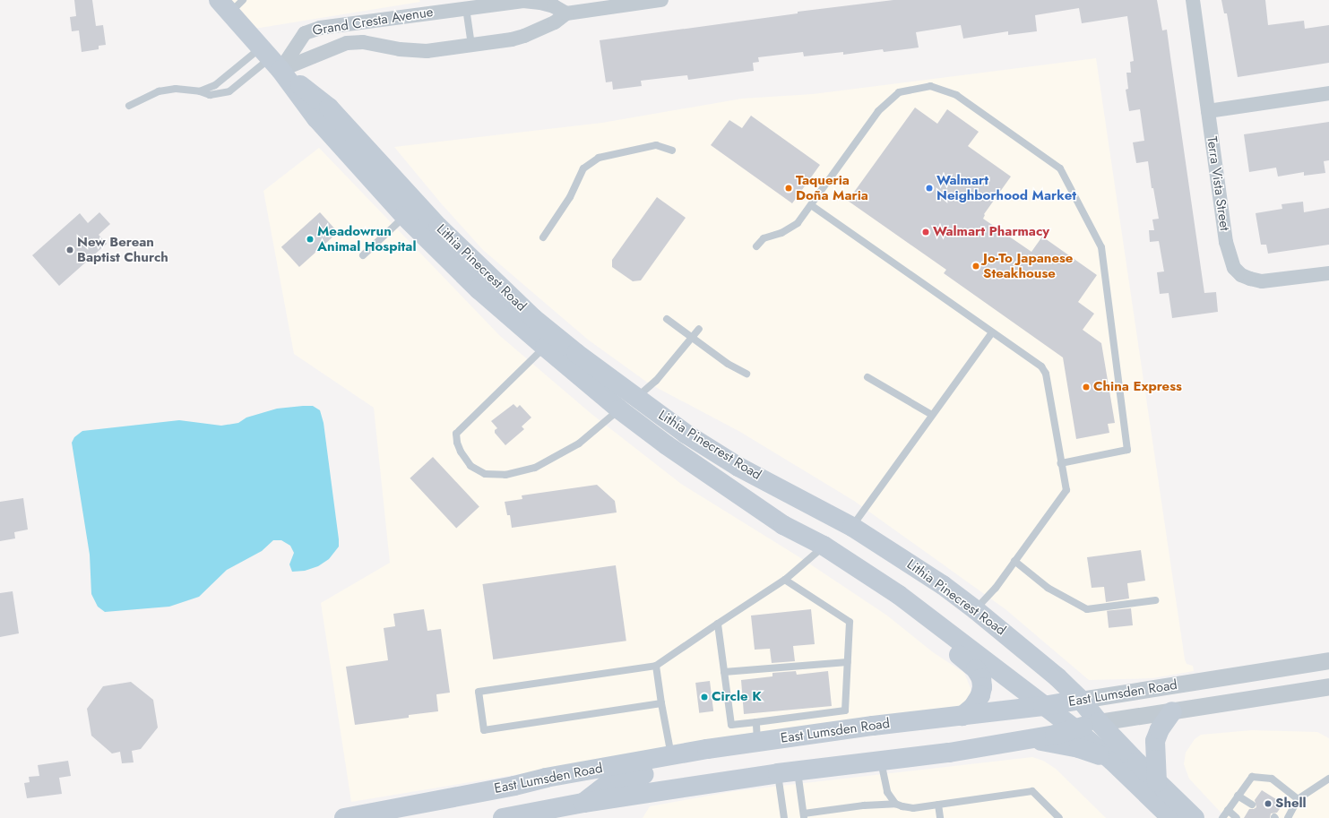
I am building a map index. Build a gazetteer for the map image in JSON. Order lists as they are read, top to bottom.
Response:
{
  "streets": {
    "main road": ["Lithia Pinecrest Road", "East Lumsden Road"],
    "street": ["Grand Cresta Avenue", "Terra Vista Street"]
  },
  "crossings": [
    ["Grand Cresta Avenue", "Lithia Pinecrest Road"],
    ["Lithia Pinecrest Road", "East Lumsden Road"]
  ],
  "places": [
    "Taqueria Doña Maria",
    "Walmart Neighborhood Market",
    "Walmart Pharmacy",
    "Meadowrun Animal Hospital",
    "New Berean Baptist Church",
    "Jo-To Japanese Steakhouse",
    "China Express",
    "Circle K",
    "Shell"
  ]
}
